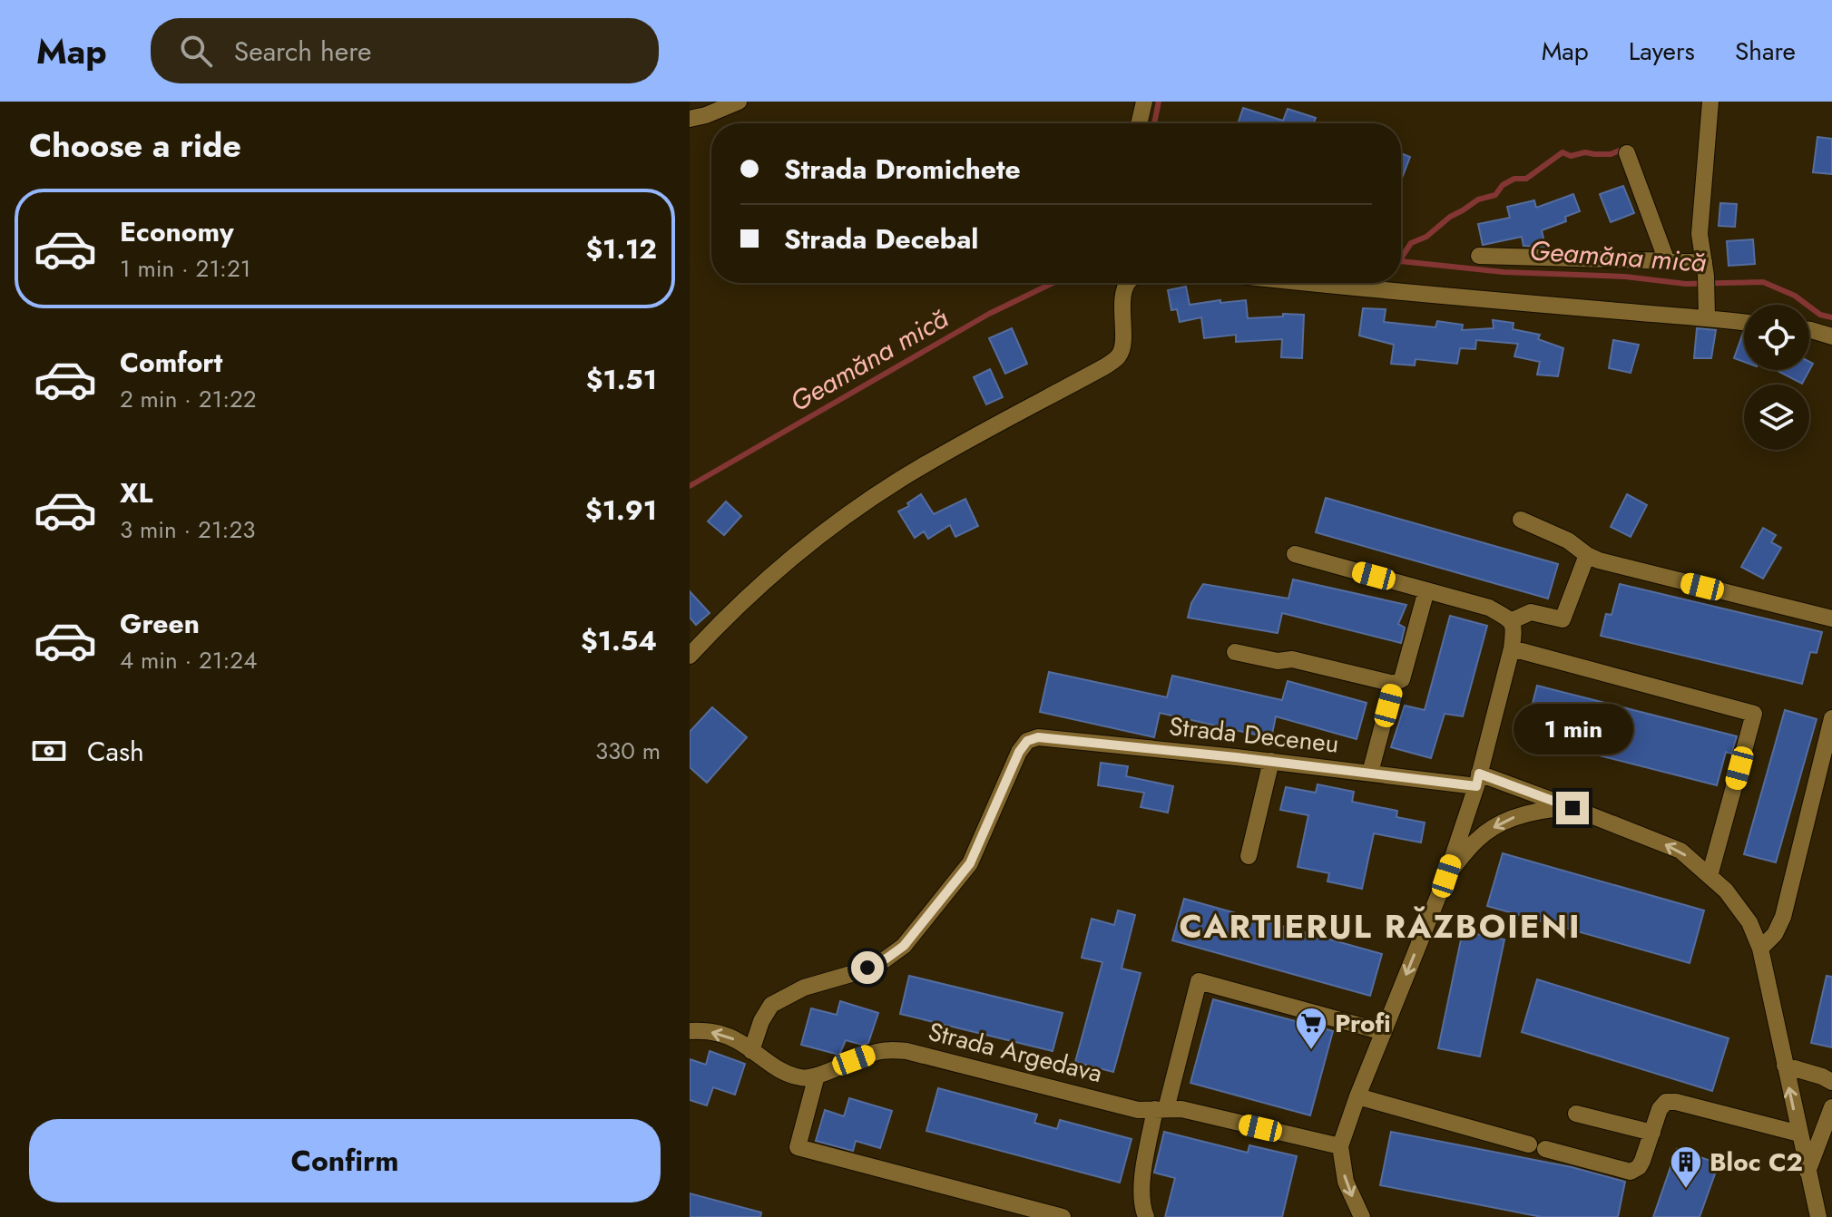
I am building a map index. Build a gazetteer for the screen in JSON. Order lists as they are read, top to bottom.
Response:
{
  "streets": {
    "street": ["Strada Deceneu", "Strada Argedava"]
  },
  "crossings": [
    ["Strada Deceneu", "Strada Argedava"]
  ],
  "districts": ["CARTIERUL RĂZBOIENI"],
  "water": ["Geamăna mică"],
  "places": {
    "supermarket": ["Profi"],
    "building": ["Bloc C2"]
  },
  "page": {
    "header": "Map",
    "search": "Search here",
    "nav": ["Map", "Layers", "Share"],
    "heading": "Choose a ride",
    "banner": ["Strada Dromichete", "Strada Decebal"],
    "list": [
      {
        "name": "Economy",
        "note": "1 min · 21:21",
        "value": "$1.12"
      },
      {
        "name": "Comfort",
        "note": "2 min · 21:22",
        "value": "$1.51"
      },
      {
        "name": "XL",
        "note": "3 min · 21:23",
        "value": "$1.91"
      },
      {
        "name": "Green",
        "note": "4 min · 21:24",
        "value": "$1.54"
      }
    ],
    "bubble": "1 min",
    "pay": ["Cash", "330 m"],
    "buttons": "Confirm"
  }
}
